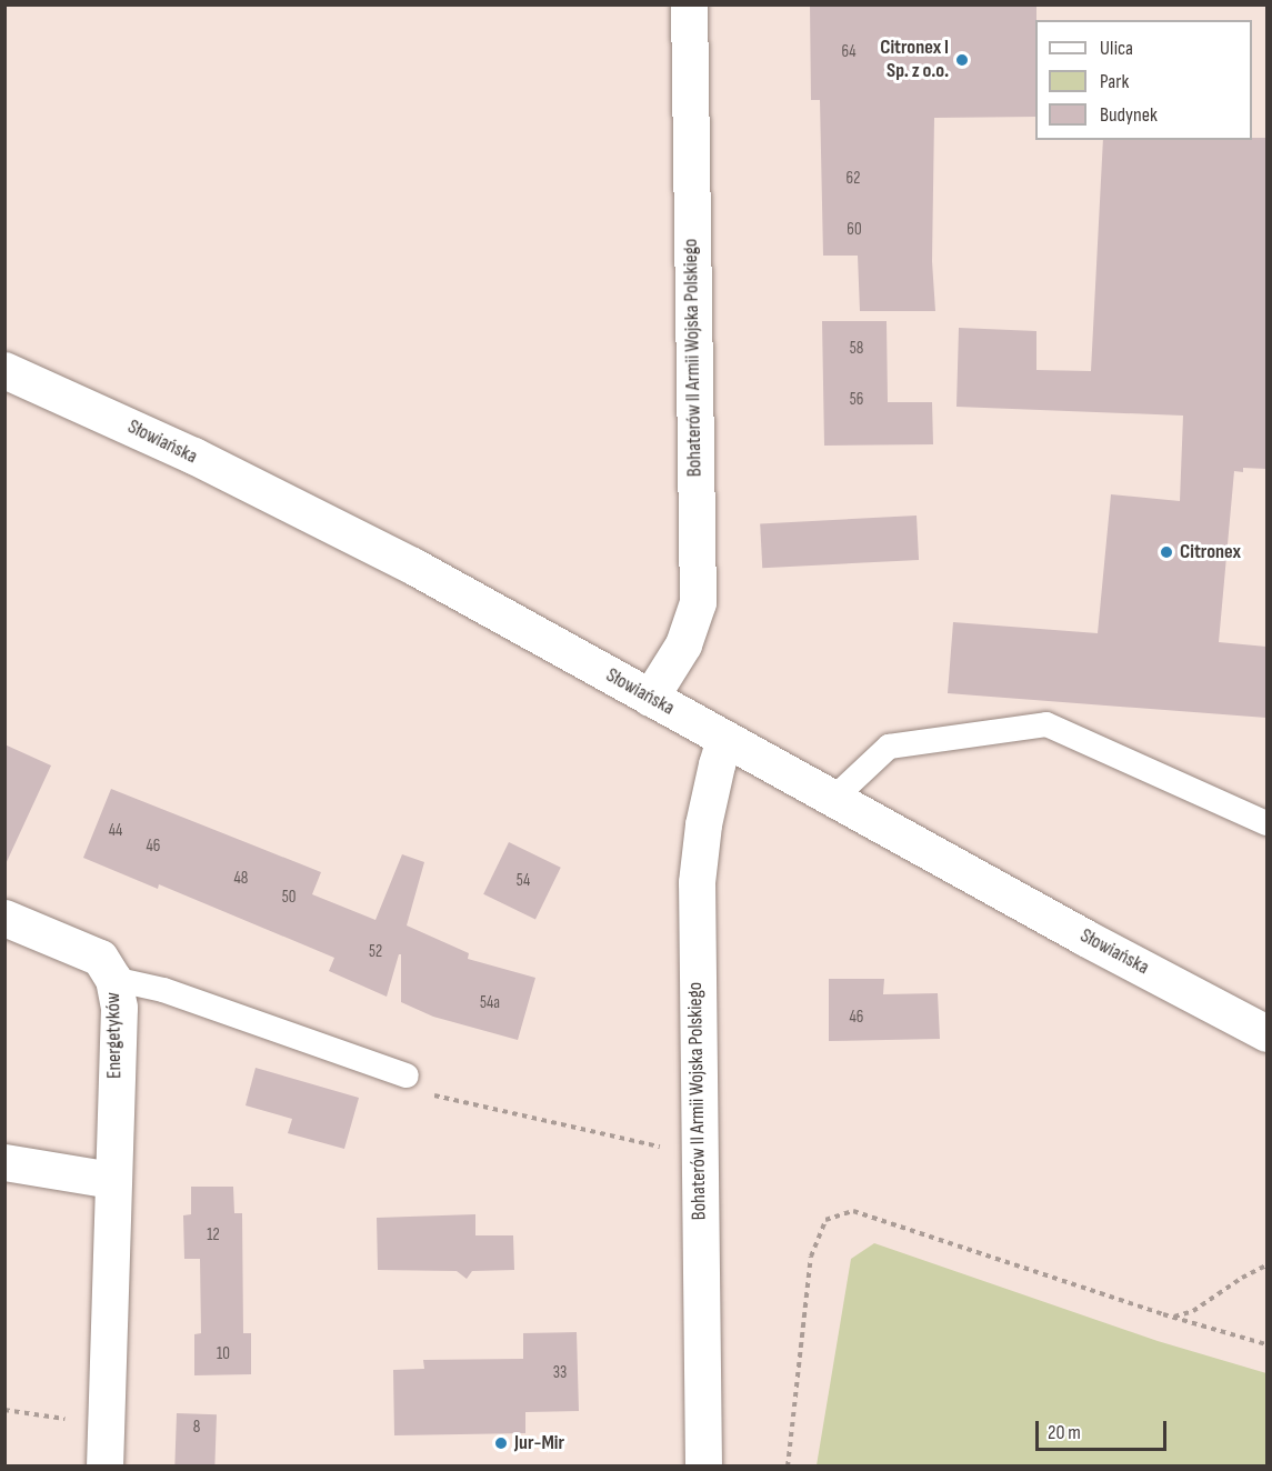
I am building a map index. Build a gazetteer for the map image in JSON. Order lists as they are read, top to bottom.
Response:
{
  "streets": {
    "street": ["Bohaterów II Armii Wojska Polskiego", "Słowiańska", "Energetyków"]
  },
  "crossings": [
    ["Bohaterów II Armii Wojska Polskiego", "Słowiańska"]
  ],
  "places": ["Citronex I Sp. z o.o.", "Citronex", "Jur-Mir"],
  "house_numbers": [
    "64",
    "62",
    "60",
    "58",
    "56",
    "44",
    "46",
    "48",
    "54",
    "50",
    "52",
    "54a",
    "46",
    "12",
    "10",
    "33",
    "8"
  ],
  "legend": ["Ulica", "Park", "Budynek"],
  "scale_bar": "20 m"
}
